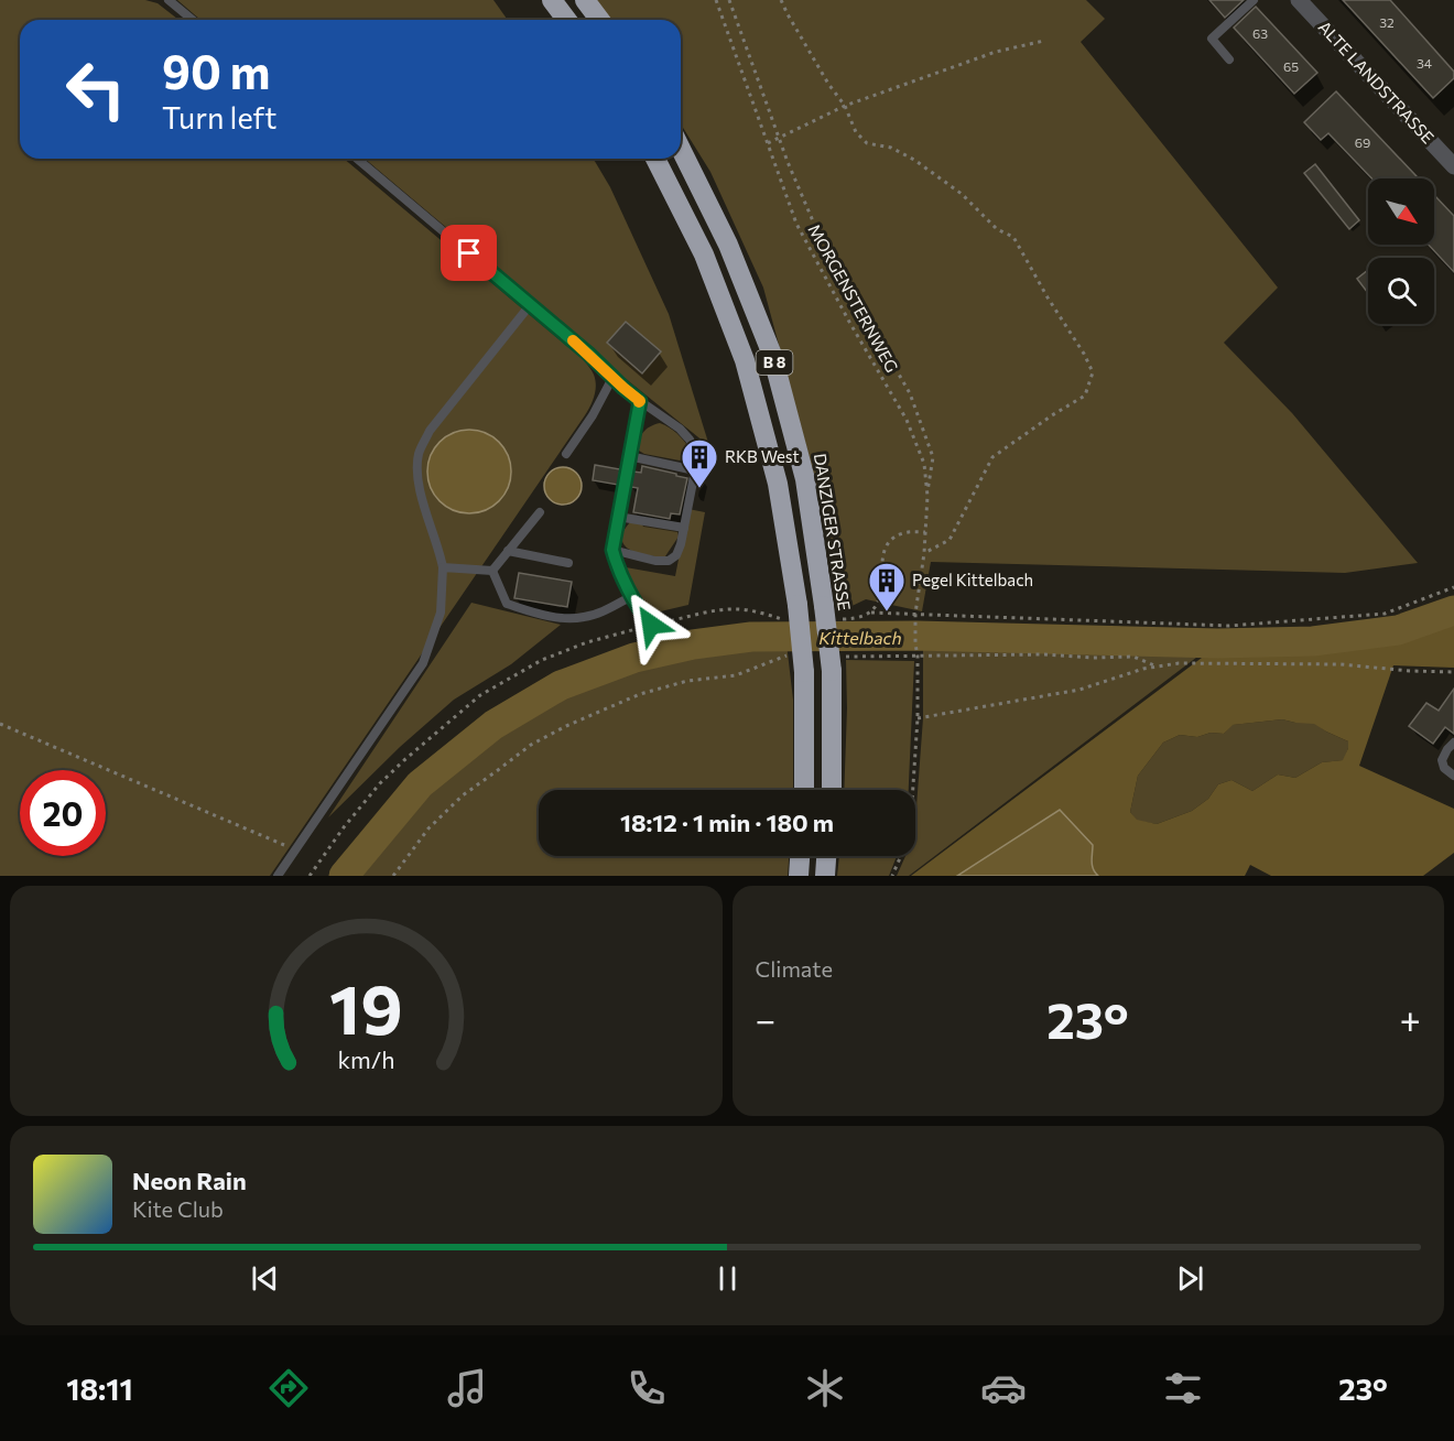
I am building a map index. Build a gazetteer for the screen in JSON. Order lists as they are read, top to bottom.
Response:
{
  "streets": {
    "highway": ["B 8", "DANZIGER STRASSE"],
    "street": ["ALTE LANDSTRASSE"],
    "path": ["MORGENSTERNWEG"]
  },
  "water": ["Kittelbach"],
  "places": {
    "building": ["RKB West", "Pegel Kittelbach"]
  },
  "house_numbers": [
    "32",
    "63",
    "34",
    "65",
    "69"
  ],
  "north": "bottom right",
  "page": {
    "turn": ["90 m", "Turn left"],
    "limit": "20",
    "trip": "18:12 · 1 min · 180 m",
    "tile": "Climate",
    "heat": ["−", "23°", "+"],
    "song": ["Neon Rain", "Kite Club"],
    "tabs": ["18:11", "23°"],
    "gauge": ["19", "km/h"]
  }
}
